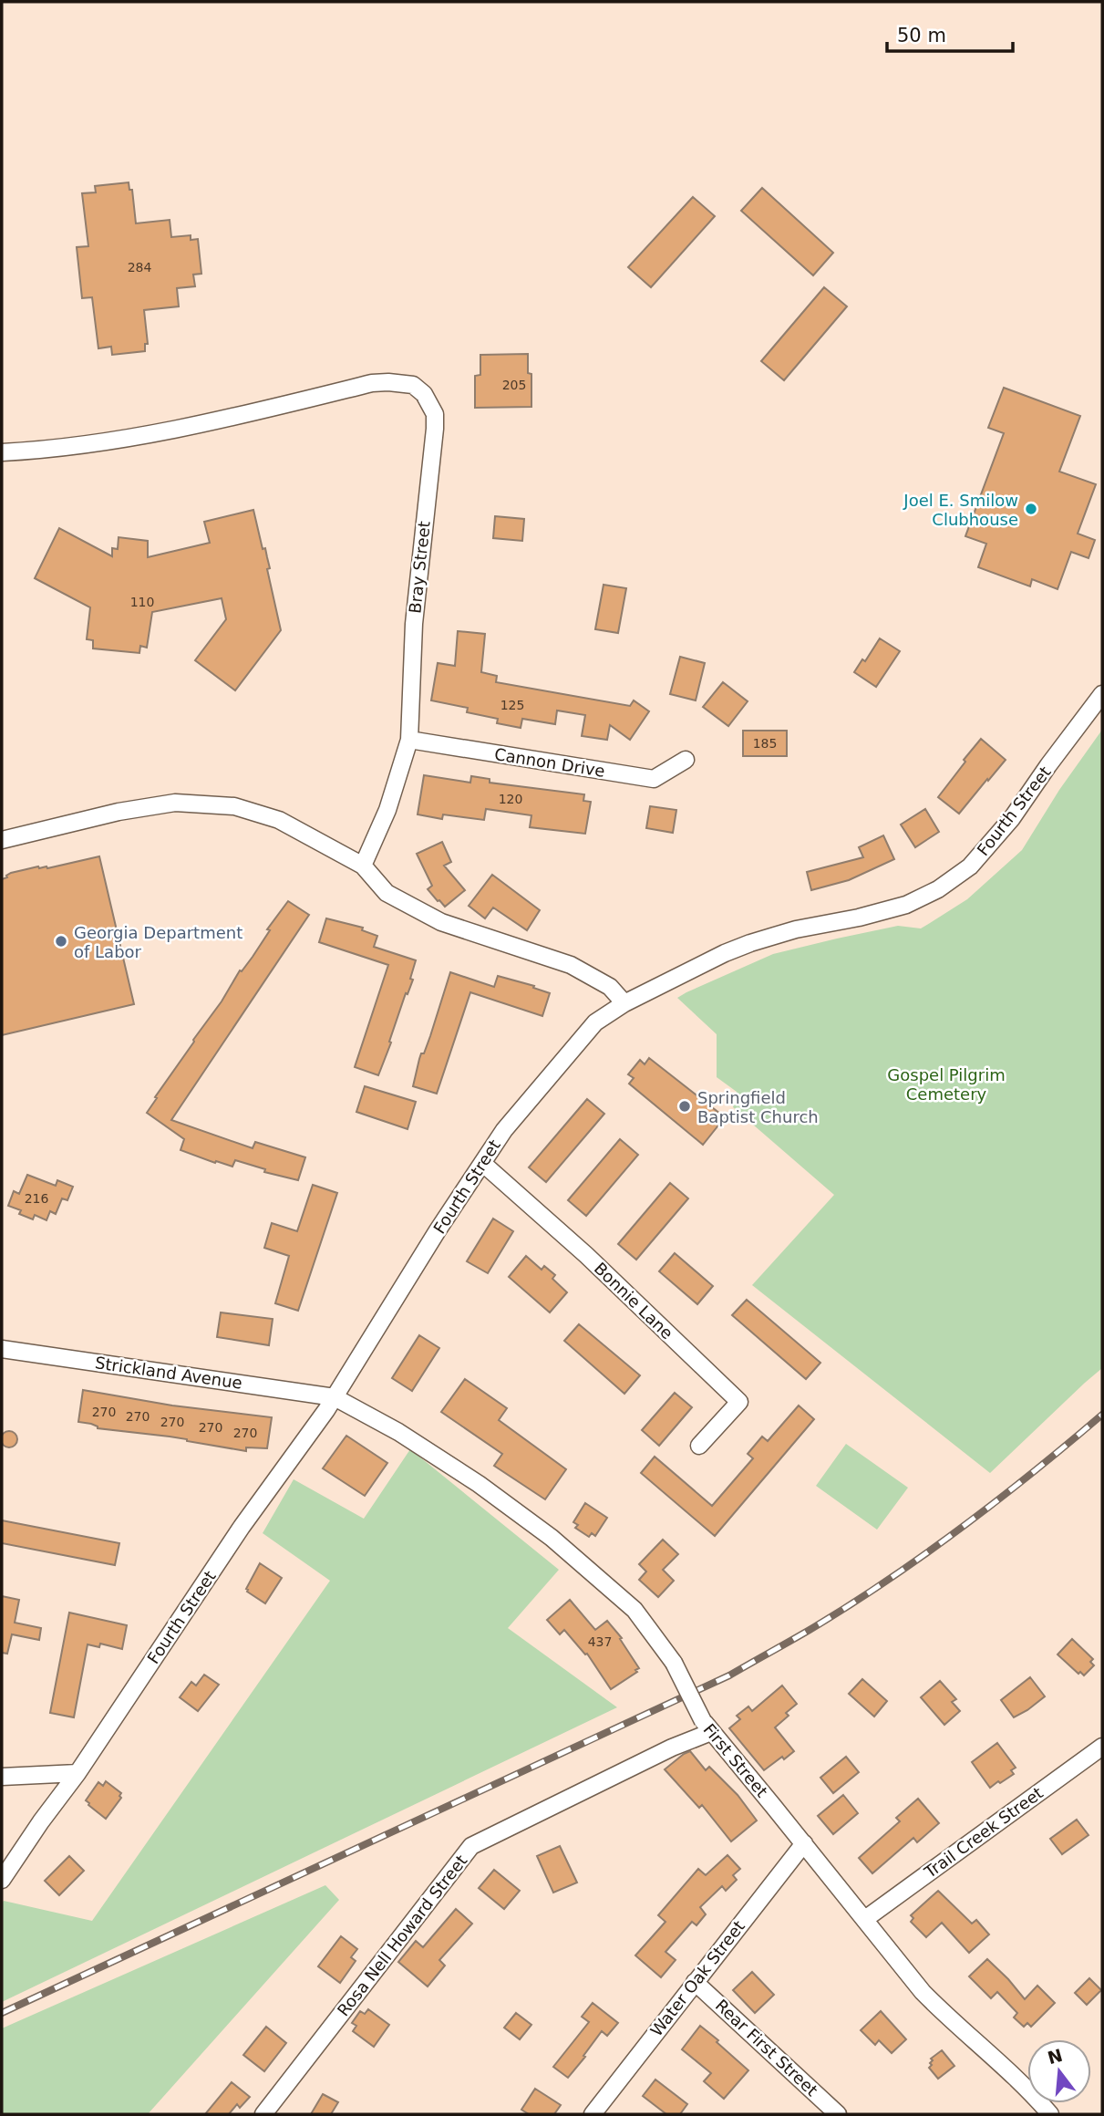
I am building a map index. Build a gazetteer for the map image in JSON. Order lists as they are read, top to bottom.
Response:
{
  "streets": {
    "street": [
      "Bray Street",
      "Cannon Drive",
      "Fourth Street",
      "Bonnie Lane",
      "Strickland Avenue",
      "First Street",
      "Trail Creek Street",
      "Rosa Nell Howard Street",
      "Water Oak Street",
      "Rear First Street"
    ]
  },
  "crossings": [
    ["Bray Street", "Cannon Drive"],
    ["Fourth Street", "Bonnie Lane"],
    ["Fourth Street", "Strickland Avenue"],
    ["Fourth Street", "First Street"],
    ["Strickland Avenue", "First Street"],
    ["First Street", "Trail Creek Street"],
    ["First Street", "Rosa Nell Howard Street"],
    ["First Street", "Water Oak Street"],
    ["Water Oak Street", "Rear First Street"]
  ],
  "parks": ["Gospel Pilgrim Cemetery"],
  "places": ["Joel E. Smilow Clubhouse", "Georgia Department of Labor", "Springfield Baptist Church"],
  "house_numbers": [
    "284",
    "205",
    "110",
    "125",
    "185",
    "120",
    "216",
    "270",
    "270",
    "270",
    "270",
    "270",
    "437"
  ],
  "scale_bar": "50 m",
  "north": "top"
}
